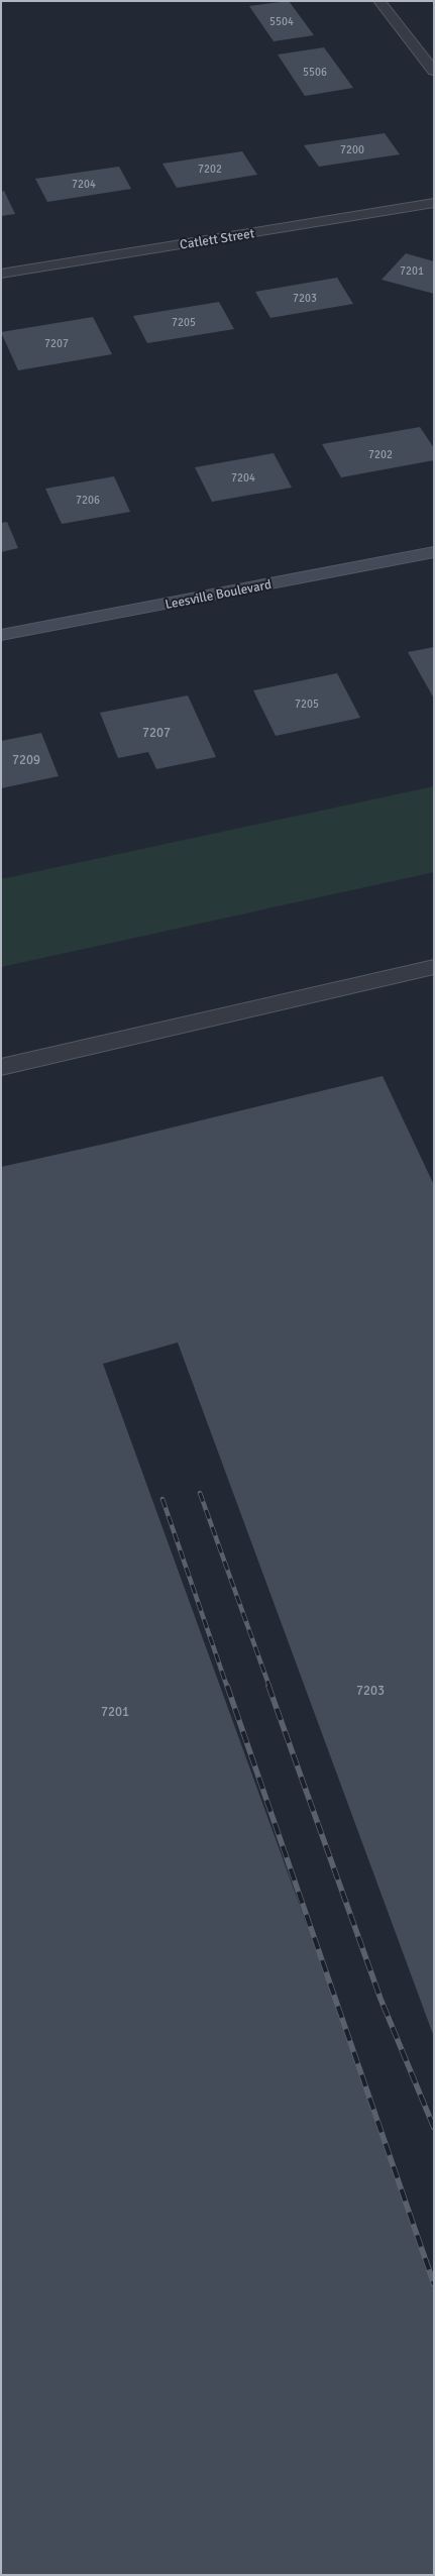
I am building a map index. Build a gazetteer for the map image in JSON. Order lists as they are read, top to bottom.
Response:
{
  "streets": {
    "street": ["Catlett Street", "Leesville Boulevard"]
  },
  "house_numbers": [
    "5504",
    "5506",
    "7200",
    "7202",
    "7204",
    "7201",
    "7203",
    "7205",
    "7207",
    "7202",
    "7204",
    "7206",
    "7205",
    "7207",
    "7209",
    "7203",
    "7201"
  ]
}
